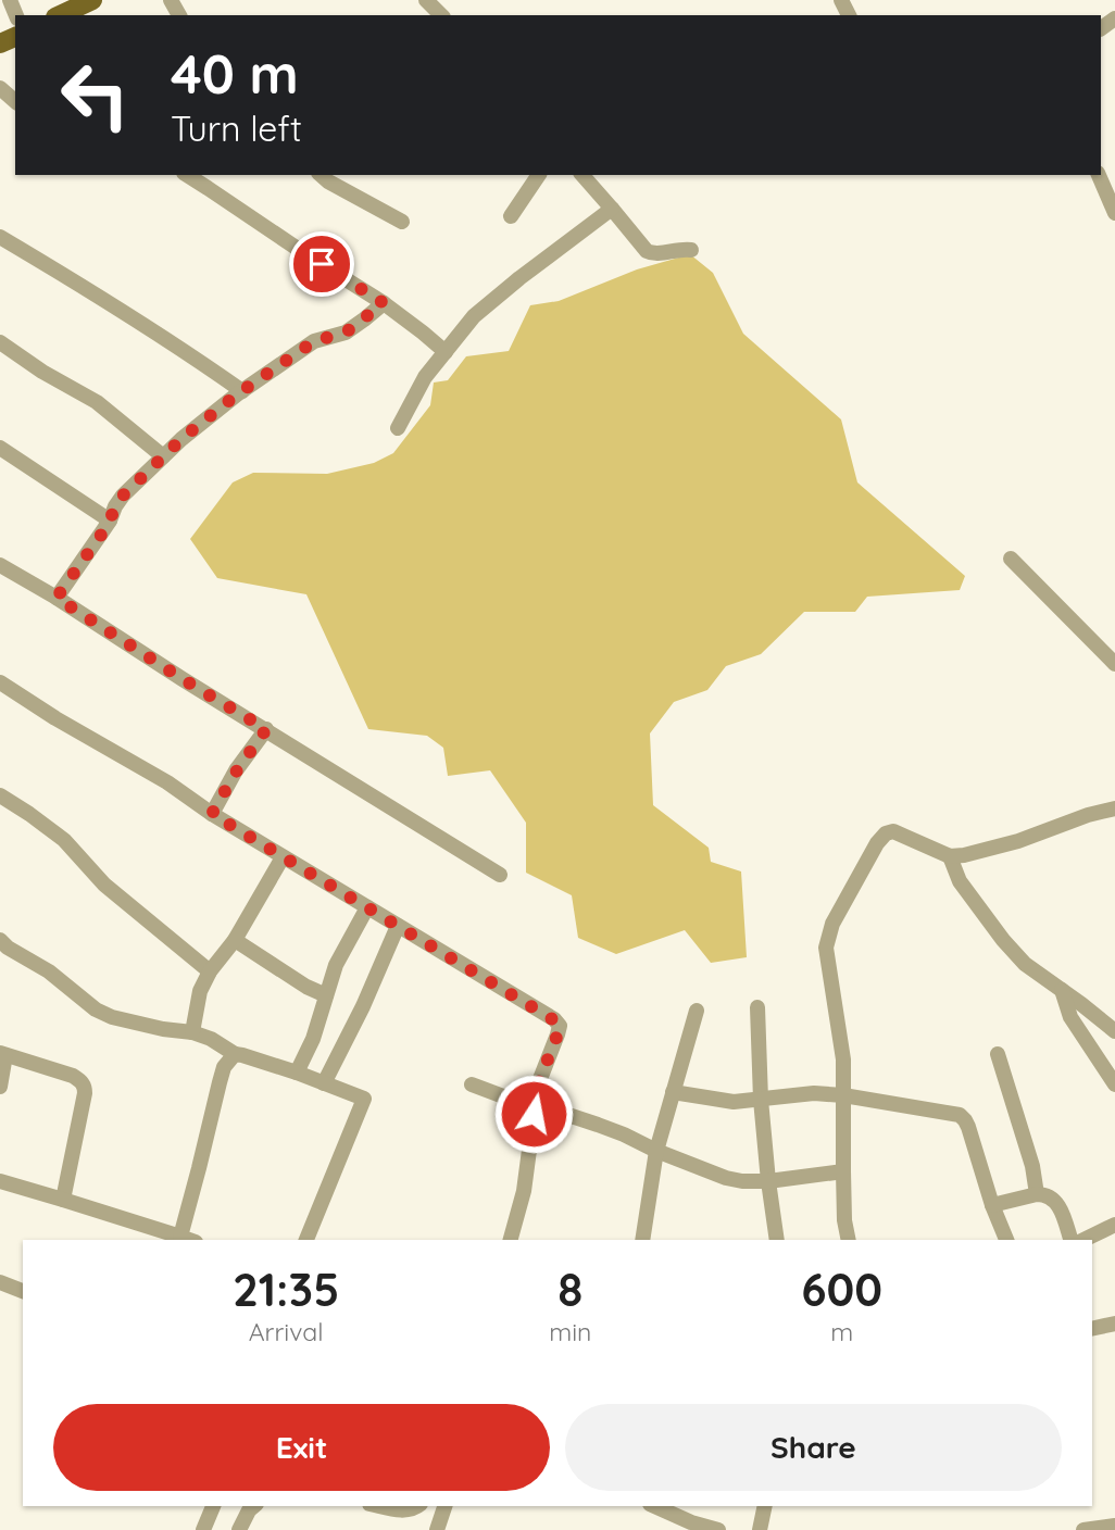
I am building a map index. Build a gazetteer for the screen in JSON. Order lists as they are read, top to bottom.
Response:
{
  "page": {
    "turn": ["40 m", "Turn left"],
    "eta": [
      "21:35",
      "Arrival",
      "8",
      "min",
      "600",
      "m"
    ],
    "buttons": ["Exit", "Share"]
  }
}
